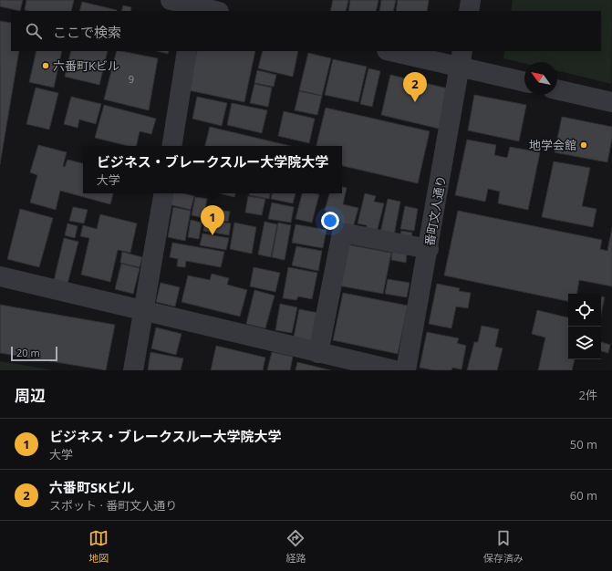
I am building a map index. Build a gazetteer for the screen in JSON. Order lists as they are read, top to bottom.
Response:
{
  "streets": {
    "street": ["番町文人通り"]
  },
  "places": ["六番町Kビル", "地学会館"],
  "house_numbers": ["9"],
  "scale_bar": "20 m",
  "north": "top left",
  "page": {
    "search": "ここで検索",
    "pins": ["2", "1"],
    "popup": ["ビジネス・ブレークスルー大学院大学", "大学"],
    "scale": "20 m",
    "heading": ["周辺", "2件"],
    "list": [
      {
        "mark": "1",
        "name": "ビジネス・ブレークスルー大学院大学",
        "note": "大学",
        "value": "50 m"
      },
      {
        "mark": "2",
        "name": "六番町SKビル",
        "note": "スポット · 番町文人通り",
        "value": "60 m"
      }
    ],
    "nav": ["地図", "経路", "保存済み"]
  }
}
